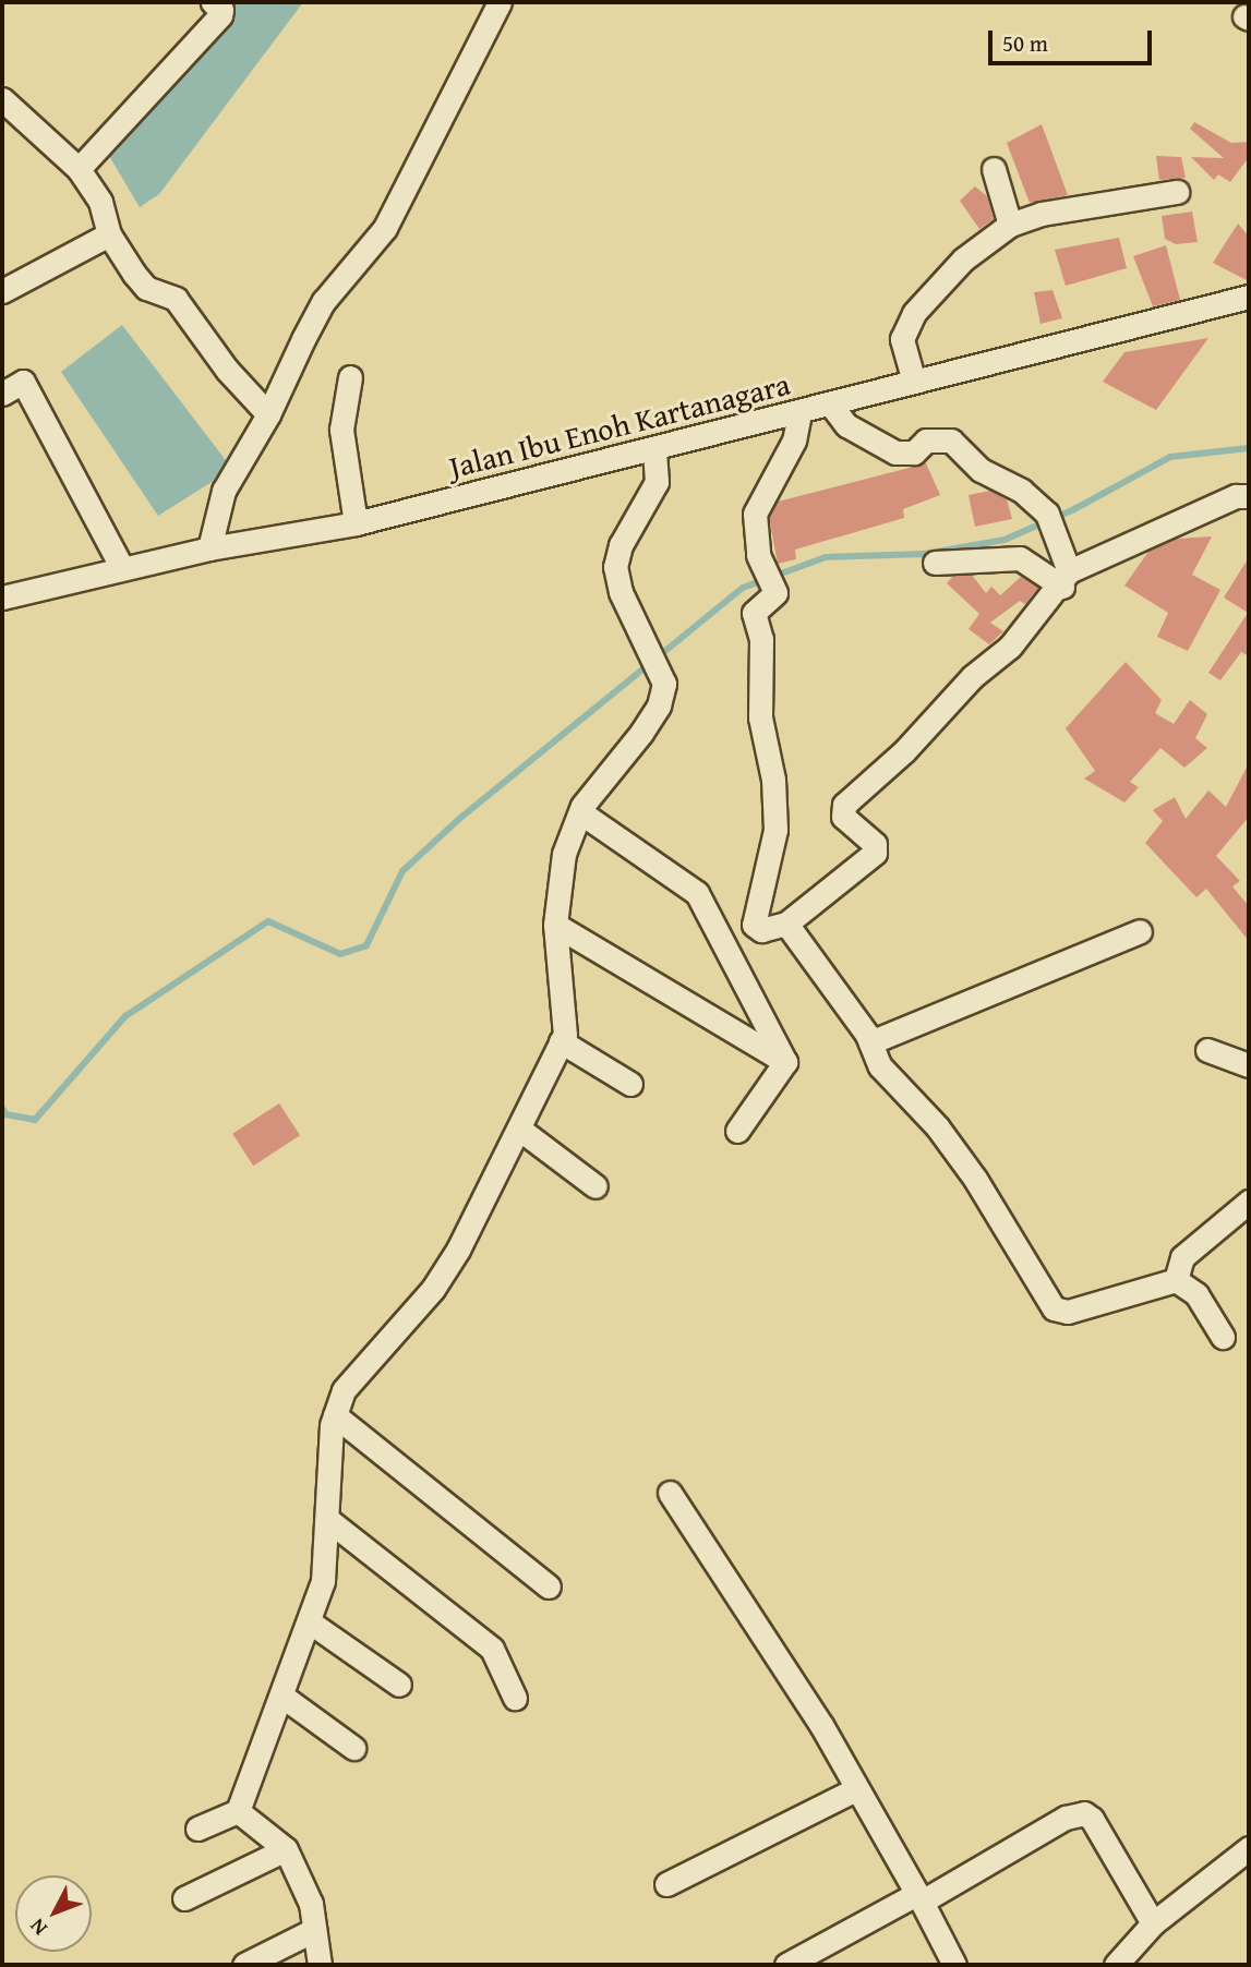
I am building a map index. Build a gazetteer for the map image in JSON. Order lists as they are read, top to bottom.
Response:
{
  "streets": {
    "street": ["Jalan Ibu Enoh Kartanagara"]
  },
  "scale_bar": "50 m",
  "north": "bottom left"
}
